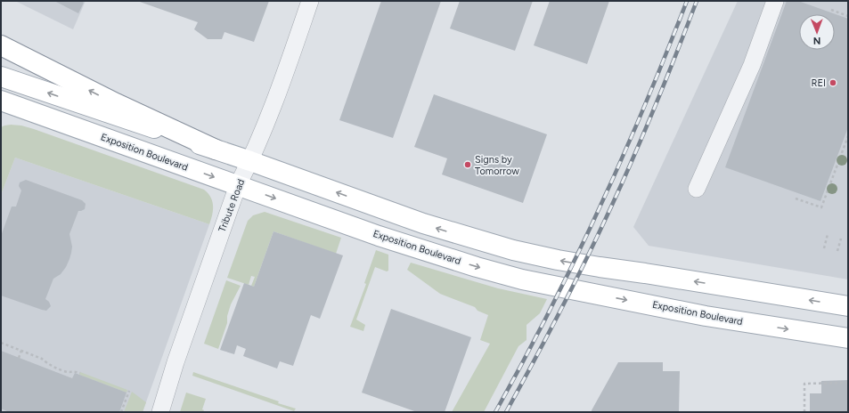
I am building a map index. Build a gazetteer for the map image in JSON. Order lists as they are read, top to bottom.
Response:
{
  "streets": {
    "main road": ["Exposition Boulevard"],
    "street": ["Tribute Road"]
  },
  "crossings": [
    ["Exposition Boulevard", "Tribute Road"]
  ],
  "places": ["REI", "Signs by Tomorrow"],
  "north": "bottom"
}
